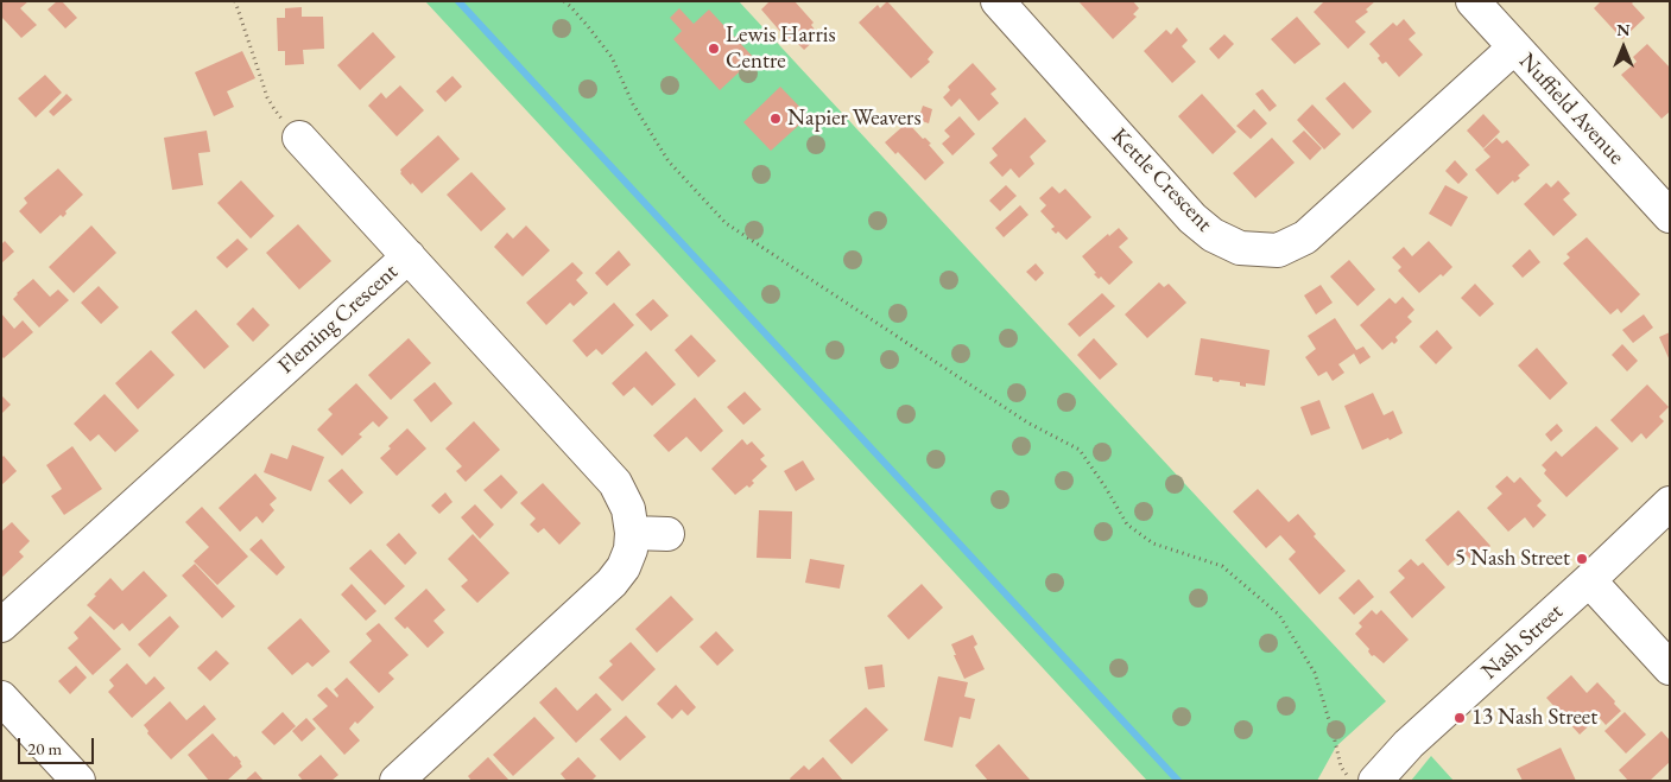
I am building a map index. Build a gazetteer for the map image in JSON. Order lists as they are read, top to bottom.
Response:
{
  "streets": {
    "street": [
      "Nuffield Avenue",
      "Kettle Crescent",
      "Fleming Crescent",
      "Nash Street"
    ]
  },
  "crossings": [
    ["Nuffield Avenue", "Kettle Crescent"]
  ],
  "places": [
    "Lewis Harris Centre",
    "Napier Weavers",
    "5 Nash Street",
    "13 Nash Street"
  ],
  "scale_bar": "20 m",
  "north": "top"
}
